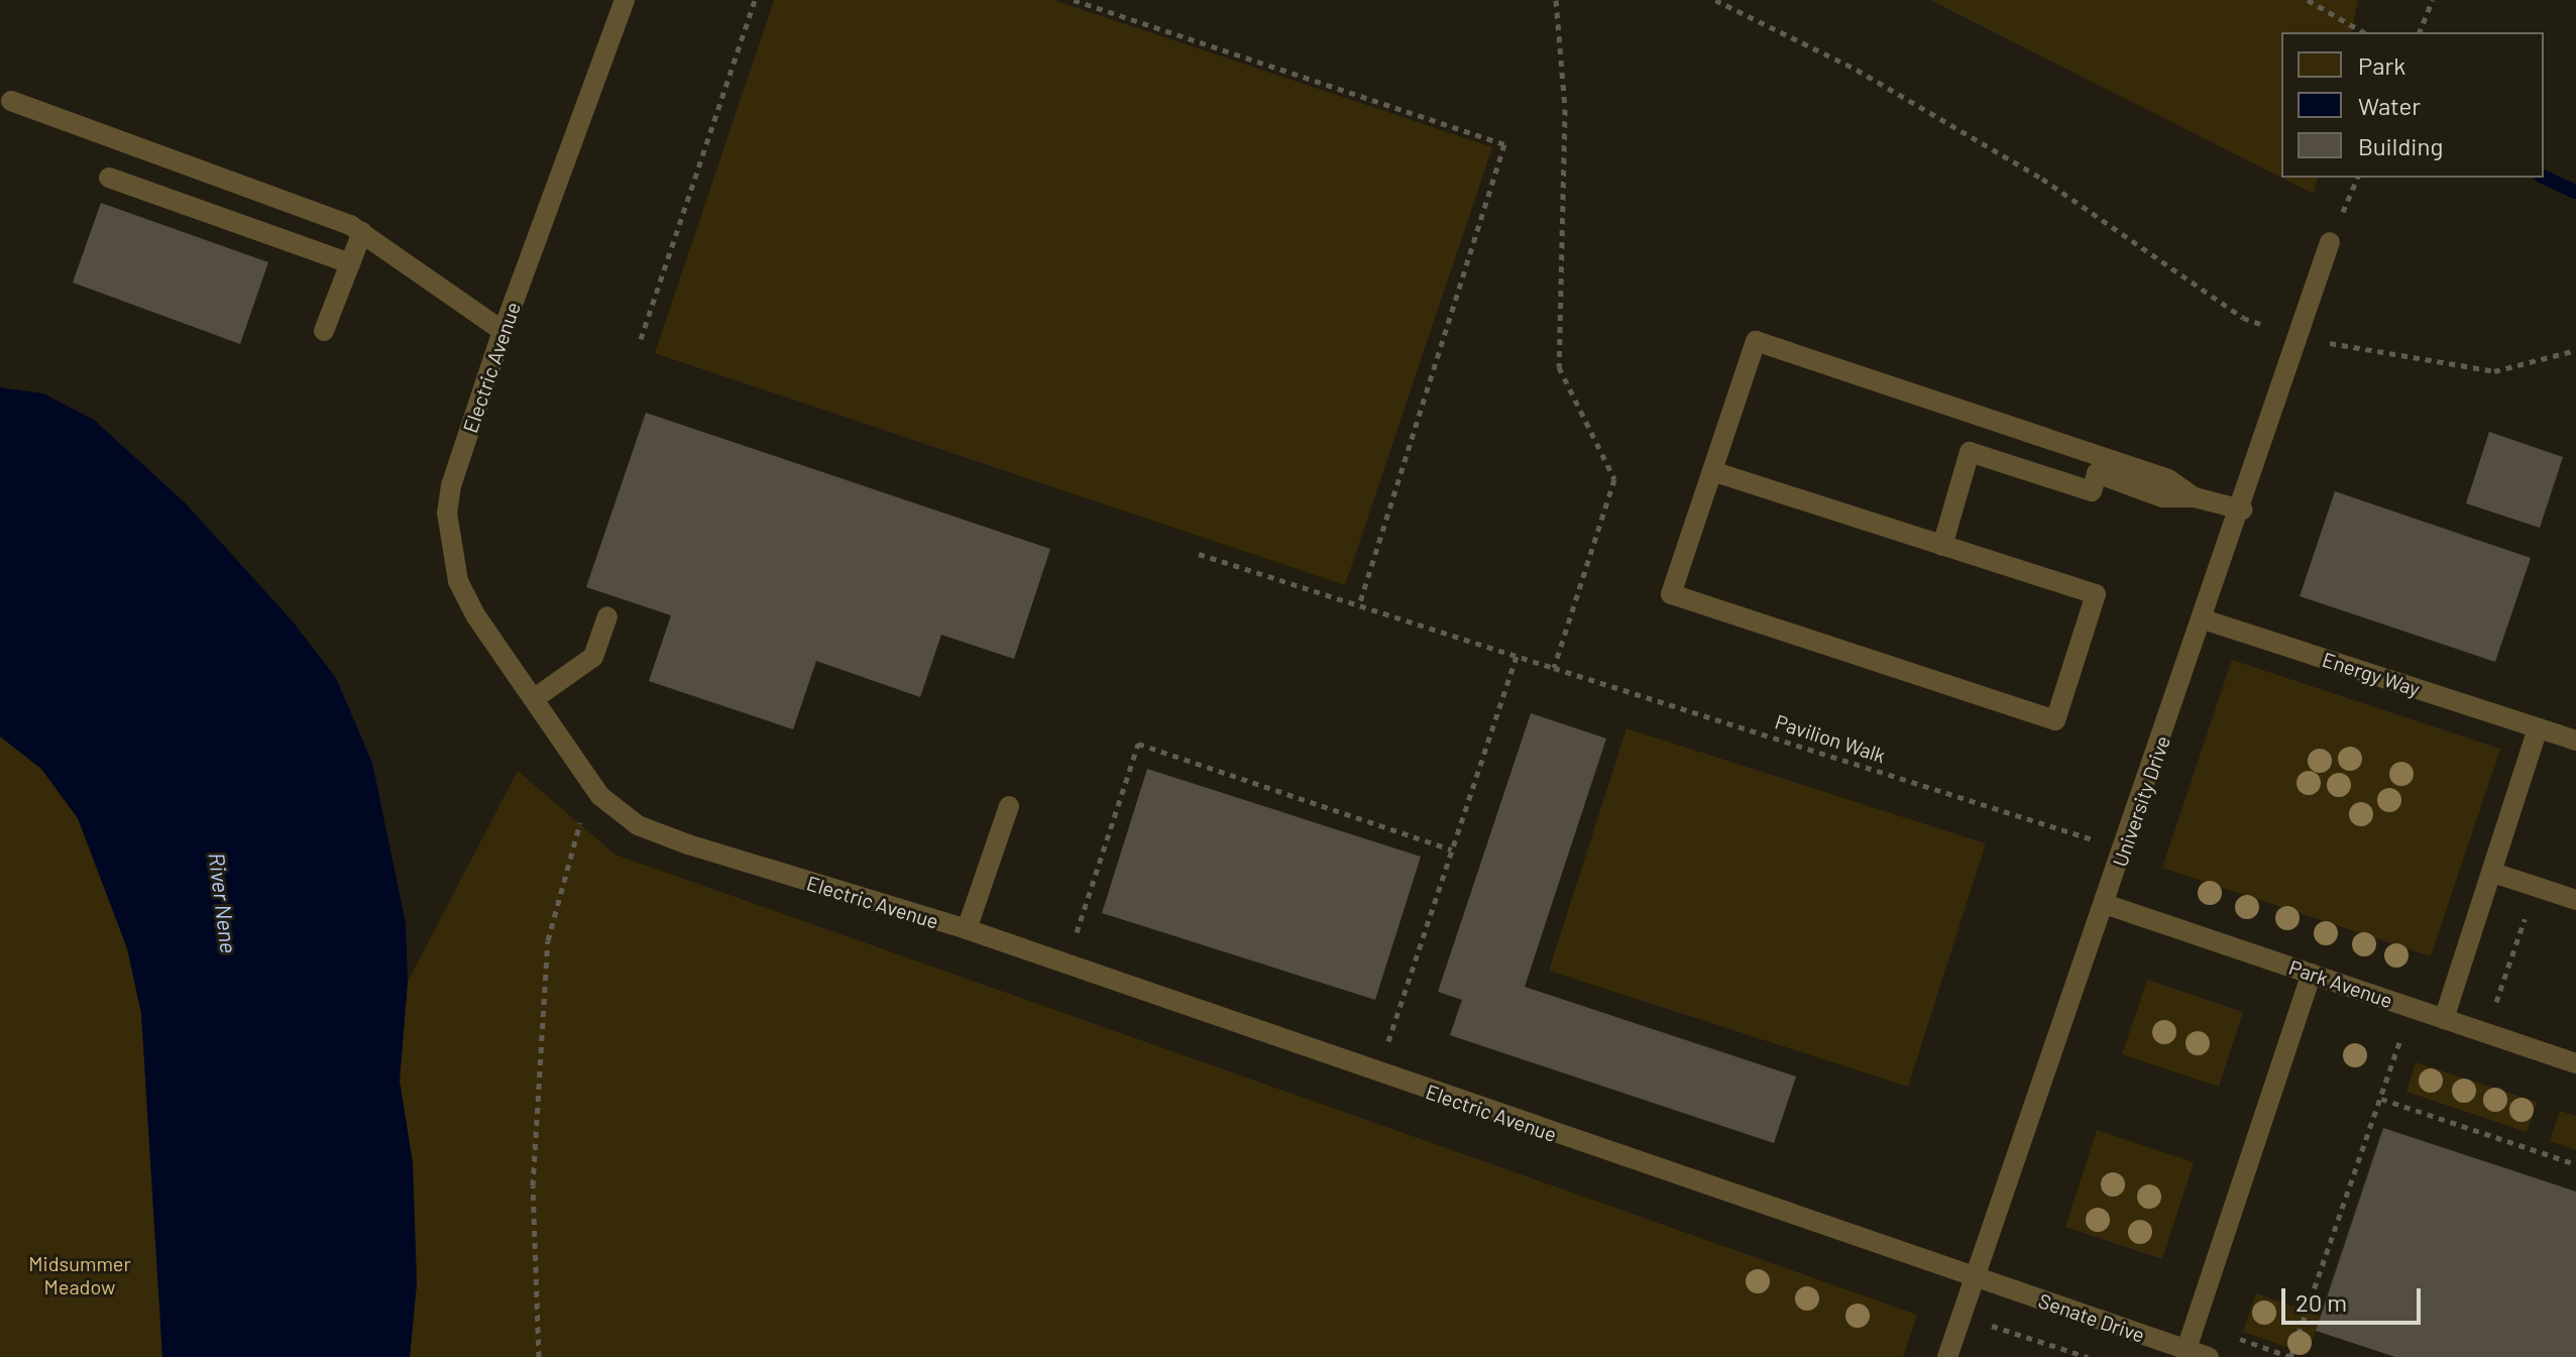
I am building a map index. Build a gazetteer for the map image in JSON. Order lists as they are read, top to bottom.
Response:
{
  "streets": {
    "lane": [
      "Electric Avenue",
      "Energy Way",
      "University Drive",
      "Park Avenue",
      "Senate Drive"
    ],
    "path": ["Pavilion Walk"]
  },
  "crossings": [
    ["Electric Avenue", "University Drive"],
    ["Electric Avenue", "Senate Drive"],
    ["Energy Way", "University Drive"],
    ["Pavilion Walk", "University Drive"],
    ["University Drive", "Park Avenue"],
    ["University Drive", "Senate Drive"]
  ],
  "water": ["River Nene"],
  "parks": ["Midsummer Meadow"],
  "legend": ["Park", "Water", "Building"],
  "scale_bar": "20 m"
}
